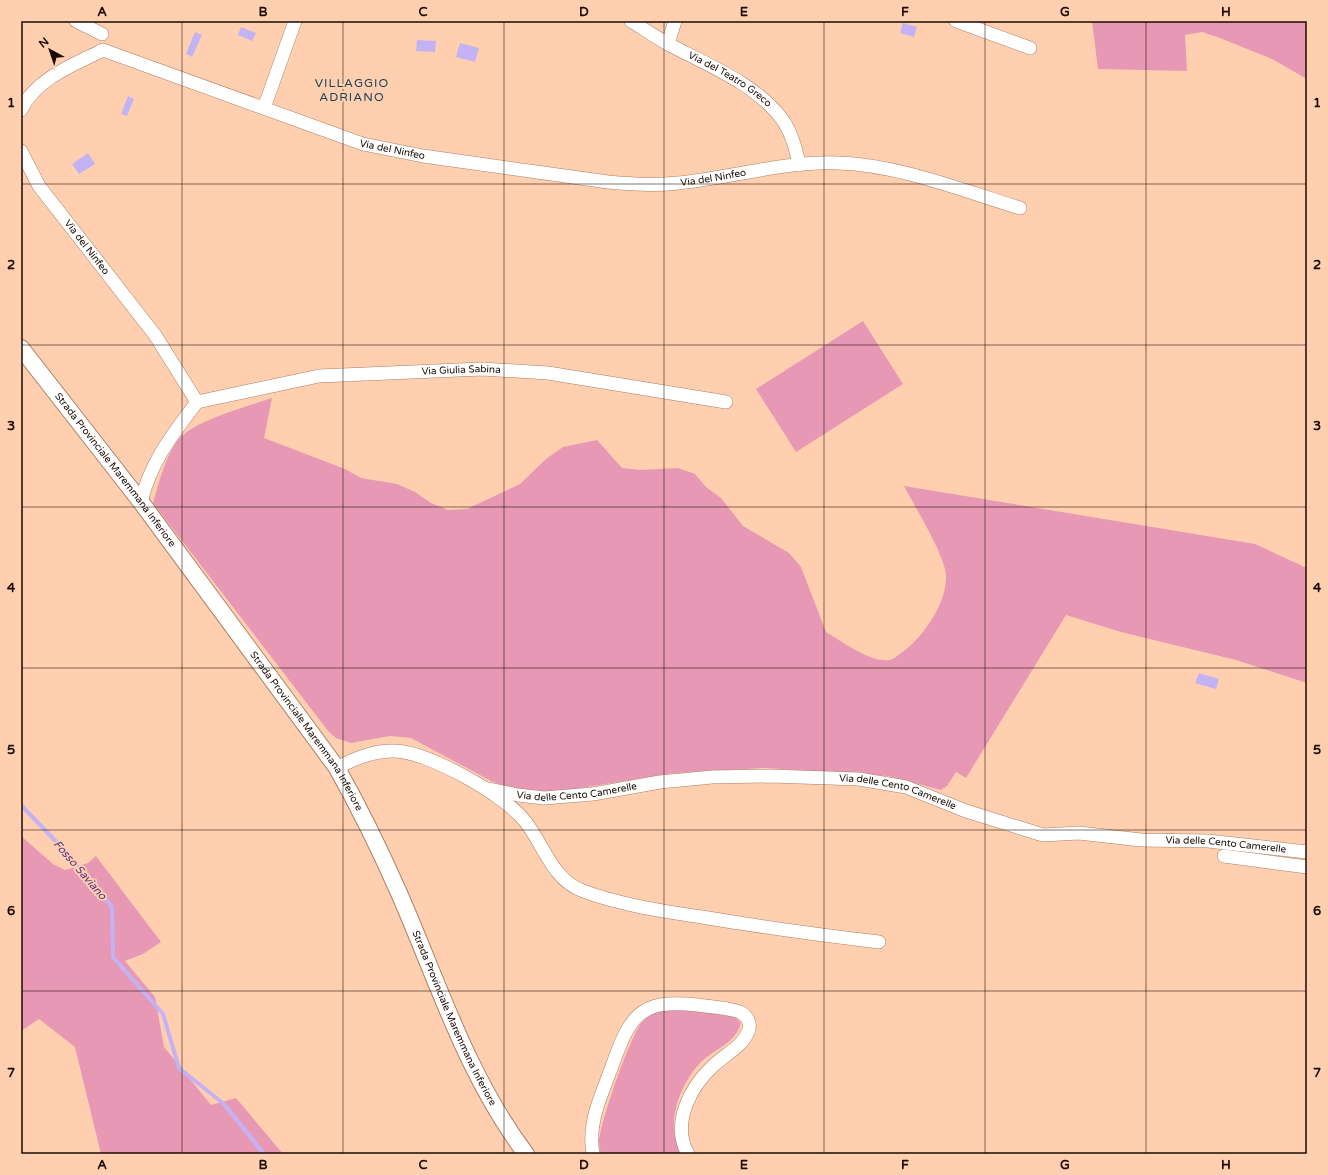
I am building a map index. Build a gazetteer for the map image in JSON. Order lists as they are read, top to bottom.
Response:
{
  "streets": {
    "main road": ["Strada Provinciale Maremmana Inferiore"],
    "street": [
      "Via del Teatro Greco",
      "Via del Ninfeo",
      "Via Giulia Sabina",
      "Via delle Cento Camerelle"
    ]
  },
  "crossings": [
    ["Via del Teatro Greco", "Via del Ninfeo"],
    ["Via del Ninfeo", "Via Giulia Sabina"],
    ["Strada Provinciale Maremmana Inferiore", "Via delle Cento Camerelle"]
  ],
  "districts": ["VILLAGGIO ADRIANO"],
  "water": ["Fosso Saviano"],
  "north": "top left",
  "grid": {
    "columns": [
      "A",
      "B",
      "C",
      "D",
      "E",
      "F",
      "G",
      "H"
    ],
    "rows": [
      "1",
      "2",
      "3",
      "4",
      "5",
      "6",
      "7"
    ]
  }
}
